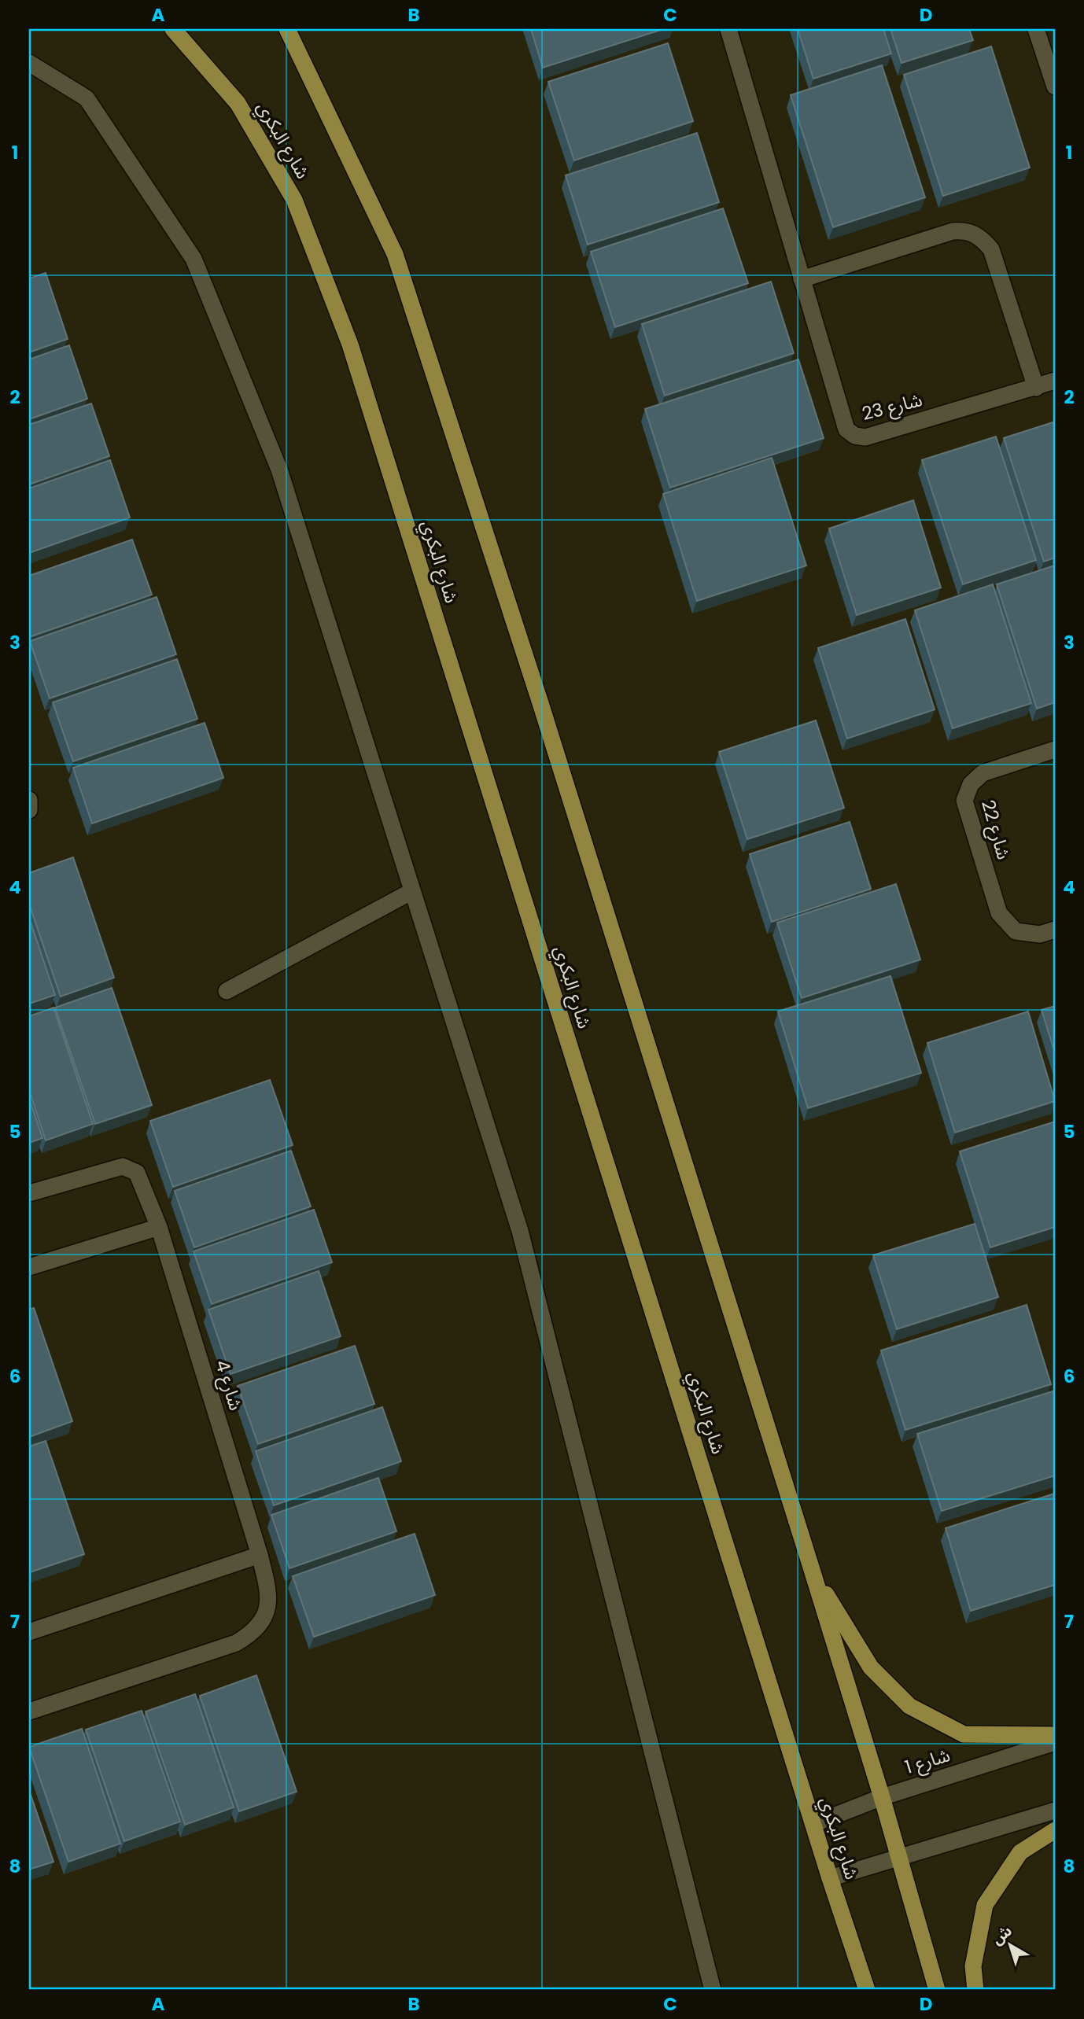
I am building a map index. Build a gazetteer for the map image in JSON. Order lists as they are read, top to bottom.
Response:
{
  "streets": {
    "main road": ["شارع البكري"],
    "street": [
      "شارع 23",
      "شارع 22",
      "شارع 4",
      "شارع 1"
    ]
  },
  "crossings": [
    ["شارع البكري", "شارع 1"]
  ],
  "north": "top left",
  "grid": {
    "columns": [
      "A",
      "B",
      "C",
      "D"
    ],
    "rows": [
      "1",
      "2",
      "3",
      "4",
      "5",
      "6",
      "7",
      "8"
    ]
  }
}
